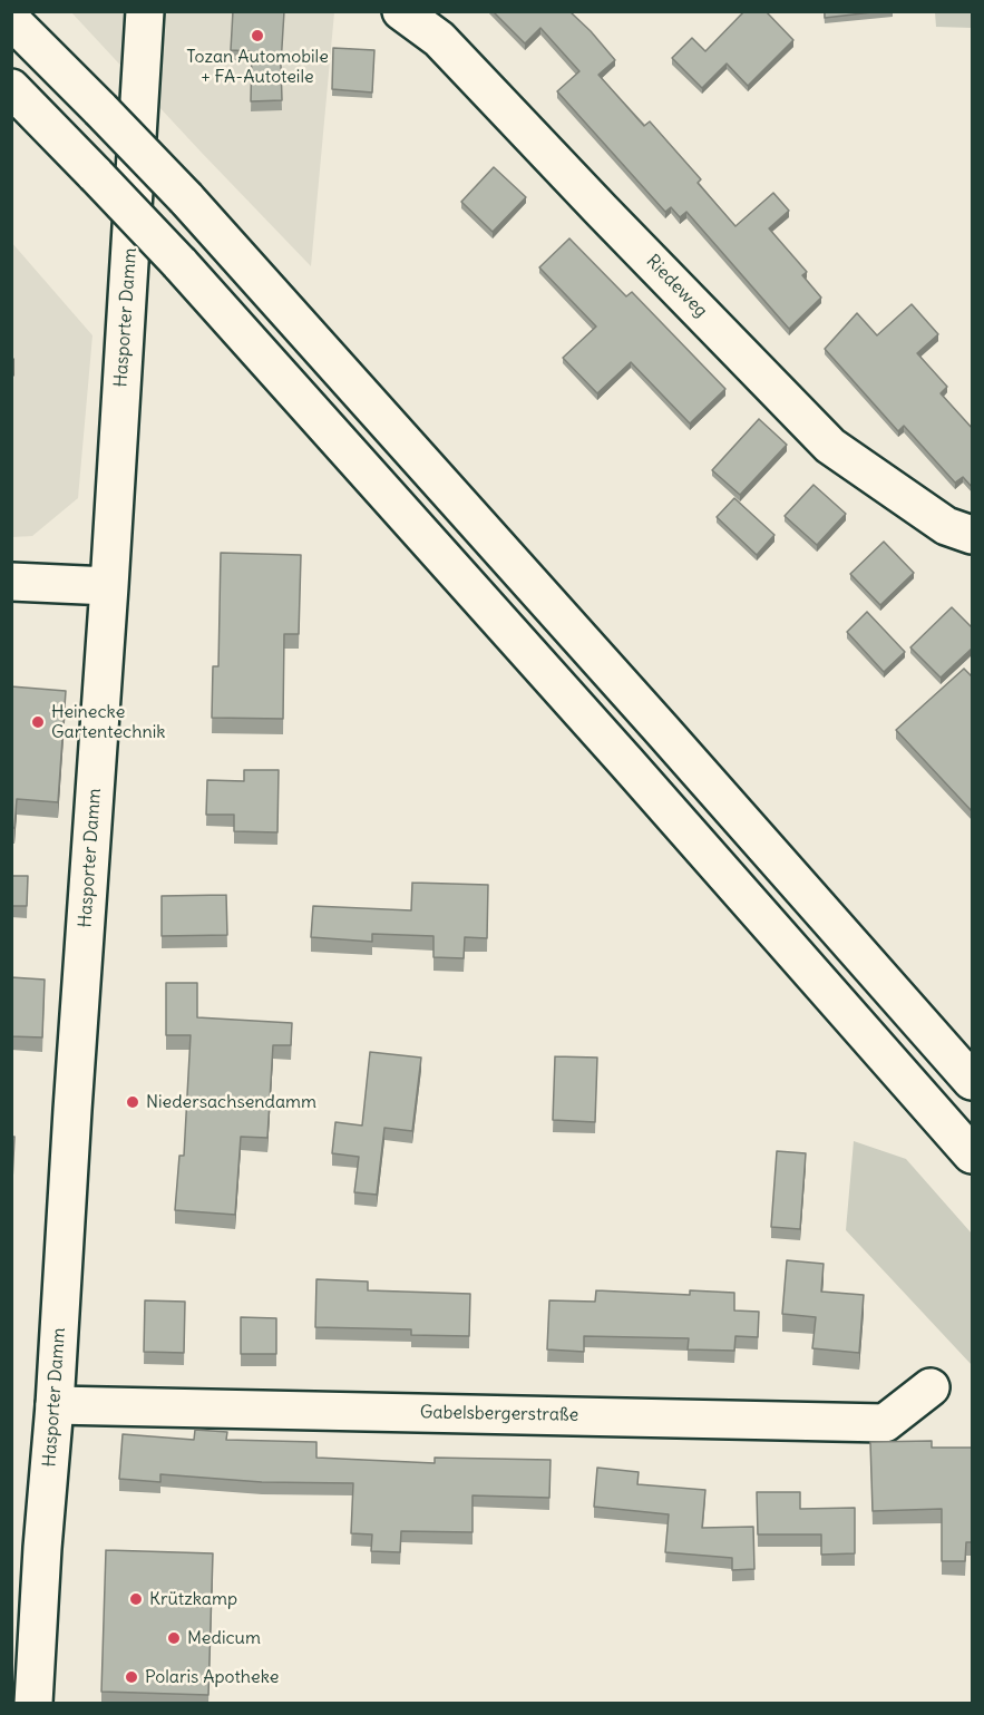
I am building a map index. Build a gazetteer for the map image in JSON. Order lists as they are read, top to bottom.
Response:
{
  "streets": {
    "main road": ["Riedeweg", "Hasporter Damm", "Gabelsbergerstraße"]
  },
  "crossings": [
    ["Hasporter Damm", "Gabelsbergerstraße"]
  ],
  "places": [
    "Tozan Automobile + FA-Autoteile",
    "Heinecke Gartentechnik",
    "Niedersachsendamm",
    "Krützkamp",
    "Medicum",
    "Polaris Apotheke"
  ]
}
